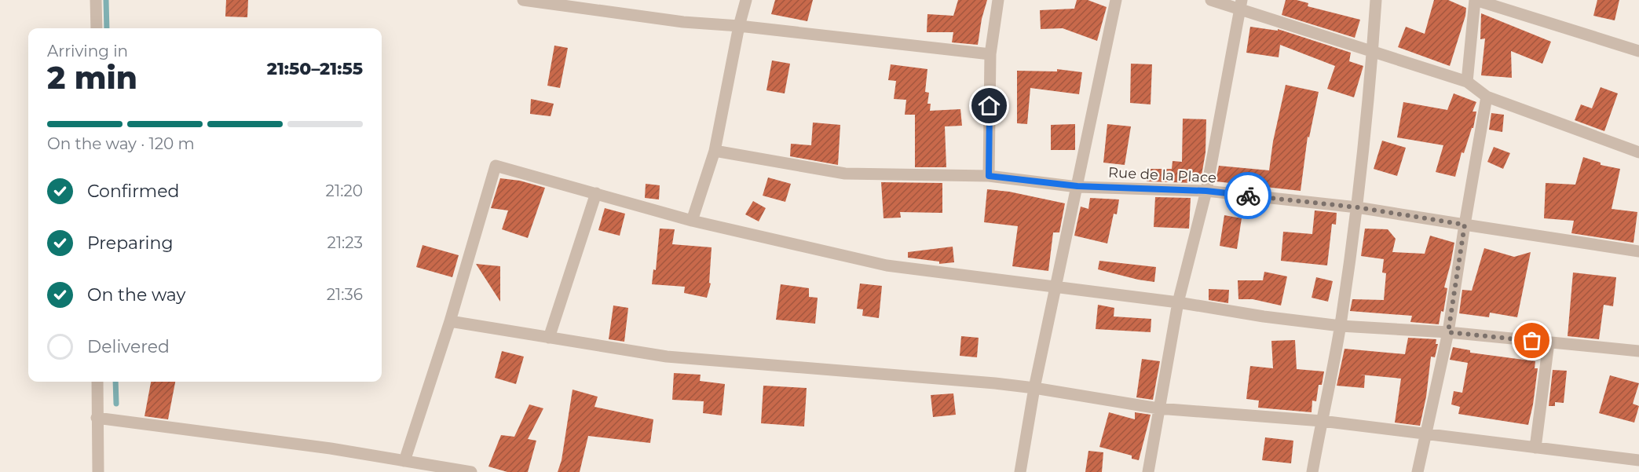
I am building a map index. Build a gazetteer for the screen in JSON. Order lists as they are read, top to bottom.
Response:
{
  "streets": {
    "street": ["Rue de la Place"]
  },
  "page": {
    "heading": ["2 min", "Arriving in", "21:50–21:55"],
    "bar": "On the way · 120 m",
    "list": [
      ["Confirmed", "21:20"],
      ["Preparing", "21:23"],
      ["On the way", "21:36"],
      "Delivered"
    ]
  }
}
